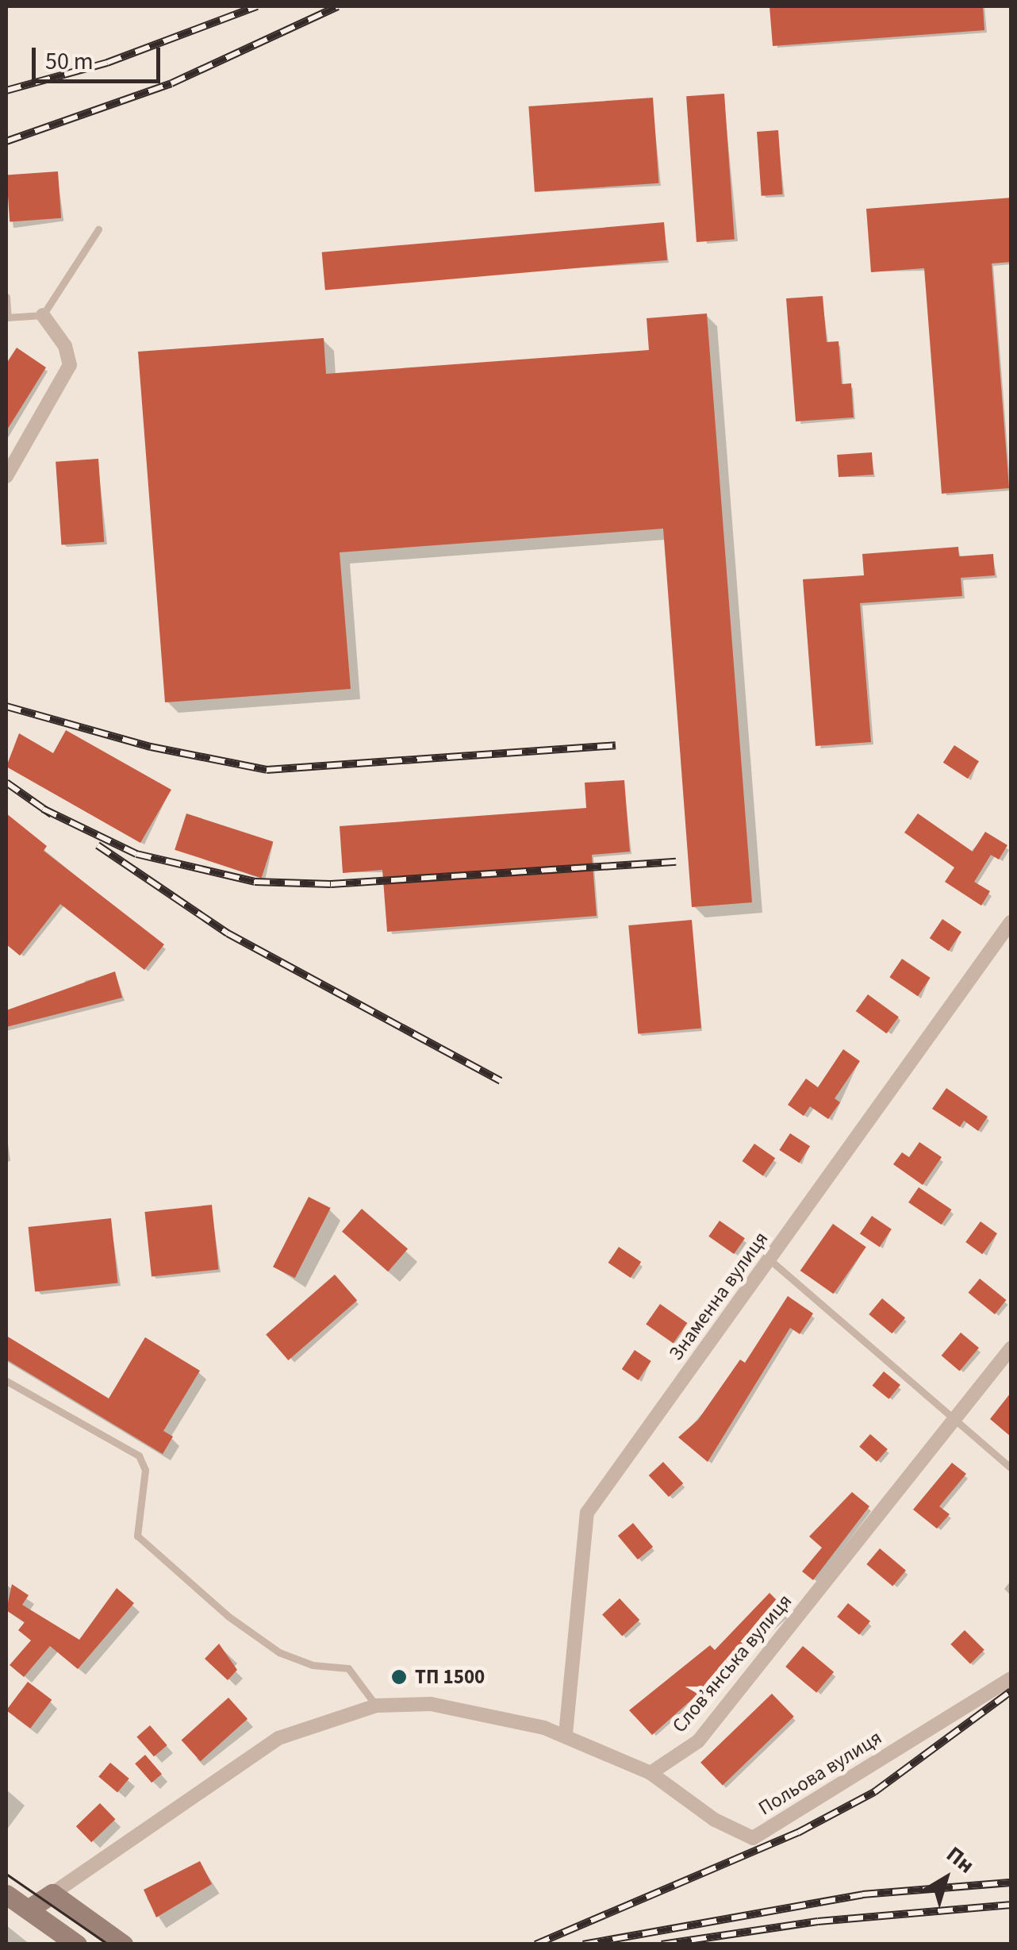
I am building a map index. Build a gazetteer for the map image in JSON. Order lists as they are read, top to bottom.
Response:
{
  "streets": {
    "street": ["Знаменна вулиця", "Слов’янська вулиця", "Польова вулиця"]
  },
  "crossings": [
    ["Слов’янська вулиця", "Польова вулиця"]
  ],
  "places": ["ТП 1500"],
  "scale_bar": "50 m",
  "north": "top right"
}
